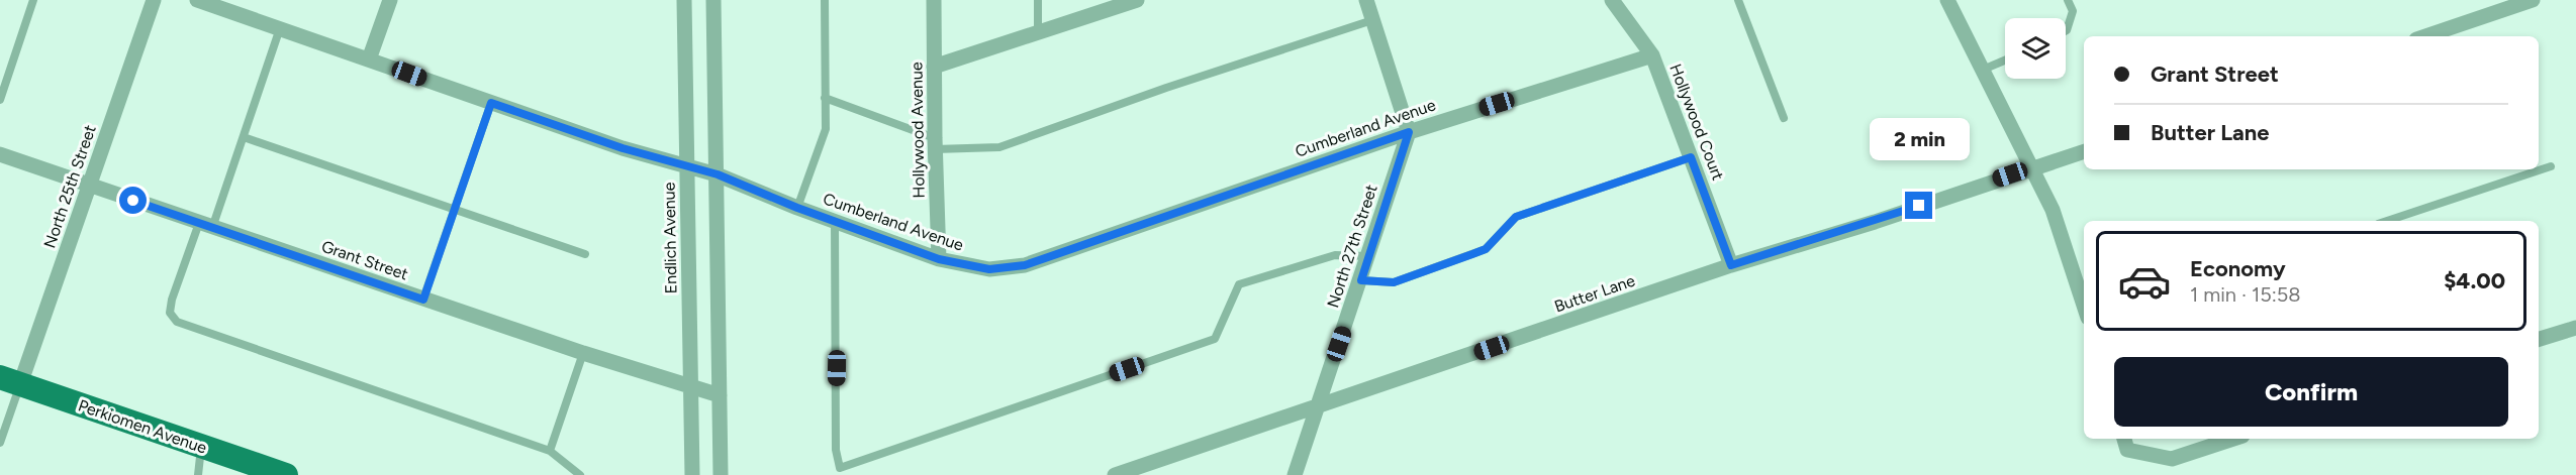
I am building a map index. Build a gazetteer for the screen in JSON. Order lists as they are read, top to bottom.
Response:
{
  "streets": {
    "main road": ["Perkiomen Avenue"],
    "street": [
      "Hollywood Court",
      "Cumberland Avenue",
      "Hollywood Avenue",
      "North 25th Street",
      "Endlich Avenue",
      "North 27th Street",
      "Grant Street",
      "Butter Lane"
    ]
  },
  "crossings": [
    ["Hollywood Court", "Cumberland Avenue"],
    ["Hollywood Court", "Butter Lane"],
    ["Cumberland Avenue", "Hollywood Avenue"],
    ["Cumberland Avenue", "Endlich Avenue"],
    ["Cumberland Avenue", "North 27th Street"],
    ["North 25th Street", "Grant Street"],
    ["North 25th Street", "Perkiomen Avenue"],
    ["Endlich Avenue", "Grant Street"],
    ["North 27th Street", "Butter Lane"]
  ],
  "page": {
    "banner": ["Grant Street", "Butter Lane"],
    "bubble": "2 min",
    "list": [
      {
        "name": "Economy",
        "note": "1 min · 15:58",
        "value": "$4.00"
      }
    ],
    "buttons": "Confirm"
  }
}
